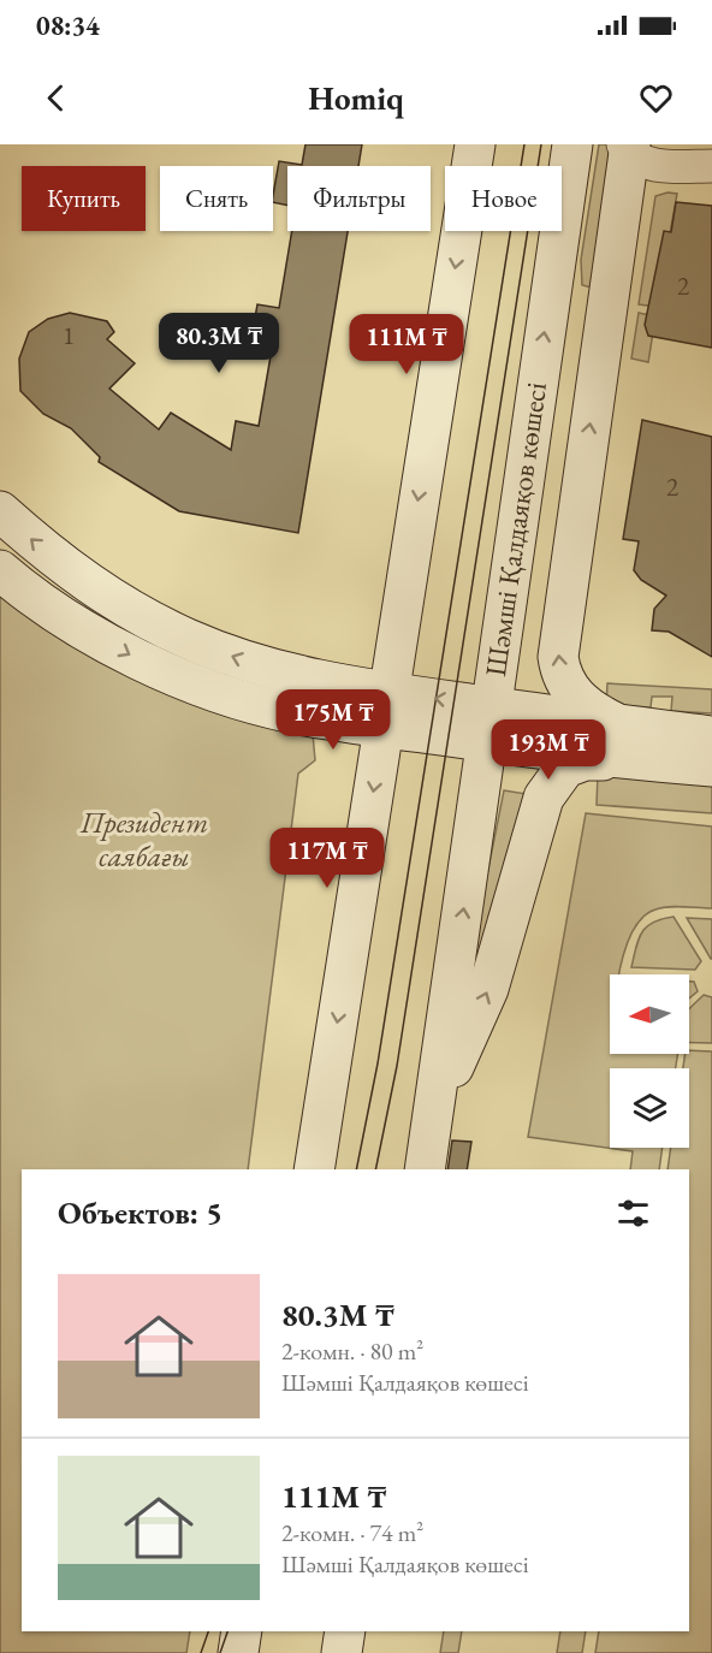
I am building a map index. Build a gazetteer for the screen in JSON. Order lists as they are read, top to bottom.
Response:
{
  "streets": {
    "main road": ["Шәмші Қалдаяқов көшесі"]
  },
  "parks": ["Президент саябағы"],
  "house_numbers": ["2", "1", "2"],
  "north": "left",
  "page": {
    "status": "08:34",
    "header": "Homiq",
    "chip": [
      "Купить",
      "Снять",
      "Фильтры",
      "Новое"
    ],
    "price": [
      "80.3M ₸",
      "111M ₸",
      "175M ₸",
      "193M ₸",
      "117M ₸"
    ],
    "heading": "Объектов: 5",
    "list": [
      {
        "name": "80.3M ₸",
        "note": "2-комн. · 80 m² · Шәмші Қалдаяқов көшесі"
      },
      {
        "name": "111M ₸",
        "note": "2-комн. · 74 m² · Шәмші Қалдаяқов көшесі"
      }
    ]
  }
}
